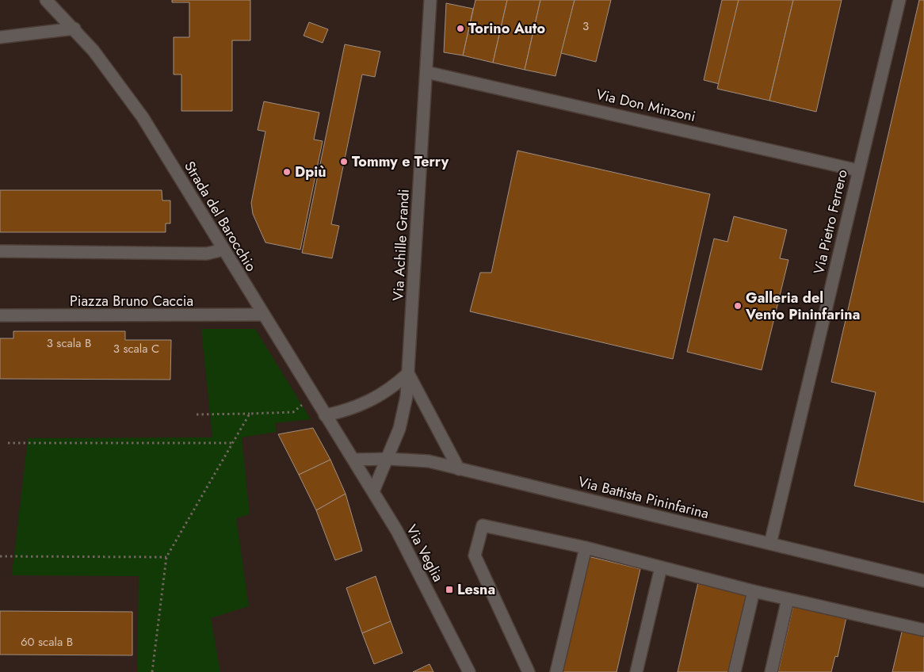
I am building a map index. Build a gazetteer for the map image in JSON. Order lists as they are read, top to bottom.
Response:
{
  "streets": {
    "street": [
      "Via Don Minzoni",
      "Strada del Barocchio",
      "Via Pietro Ferrero",
      "Via Achille Grandi",
      "Piazza Bruno Caccia",
      "Via Battista Pininfarina",
      "Via Veglia"
    ]
  },
  "crossings": [
    ["Via Don Minzoni", "Via Pietro Ferrero"],
    ["Via Don Minzoni", "Via Achille Grandi"],
    ["Strada del Barocchio", "Piazza Bruno Caccia"],
    ["Strada del Barocchio", "Via Battista Pininfarina"],
    ["Strada del Barocchio", "Via Veglia"],
    ["Via Pietro Ferrero", "Via Battista Pininfarina"],
    ["Via Achille Grandi", "Via Battista Pininfarina"],
    ["Via Achille Grandi", "Via Veglia"],
    ["Via Battista Pininfarina", "Via Veglia"]
  ],
  "places": {
    "other": [
      "Torino Auto",
      "Tommy e Terry",
      "Dpiù",
      "Galleria del Vento Pininfarina"
    ],
    "transit": ["Lesna"]
  },
  "house_numbers": [
    "3",
    "3 scala B",
    "3 scala C",
    "60 scala B"
  ]
}
